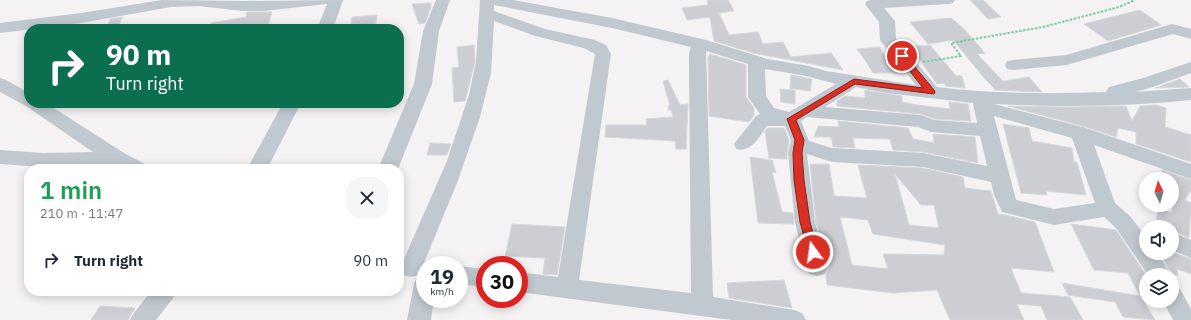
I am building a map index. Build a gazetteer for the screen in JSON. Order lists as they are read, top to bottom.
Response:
{
  "north": "top",
  "page": {
    "turn": ["90 m", "Turn right"],
    "heading": ["1 min", "210 m · 11:47"],
    "list": [
      {
        "name": "Turn right",
        "value": "90 m"
      }
    ],
    "speed": "19 km/h",
    "limit": "30"
  }
}
